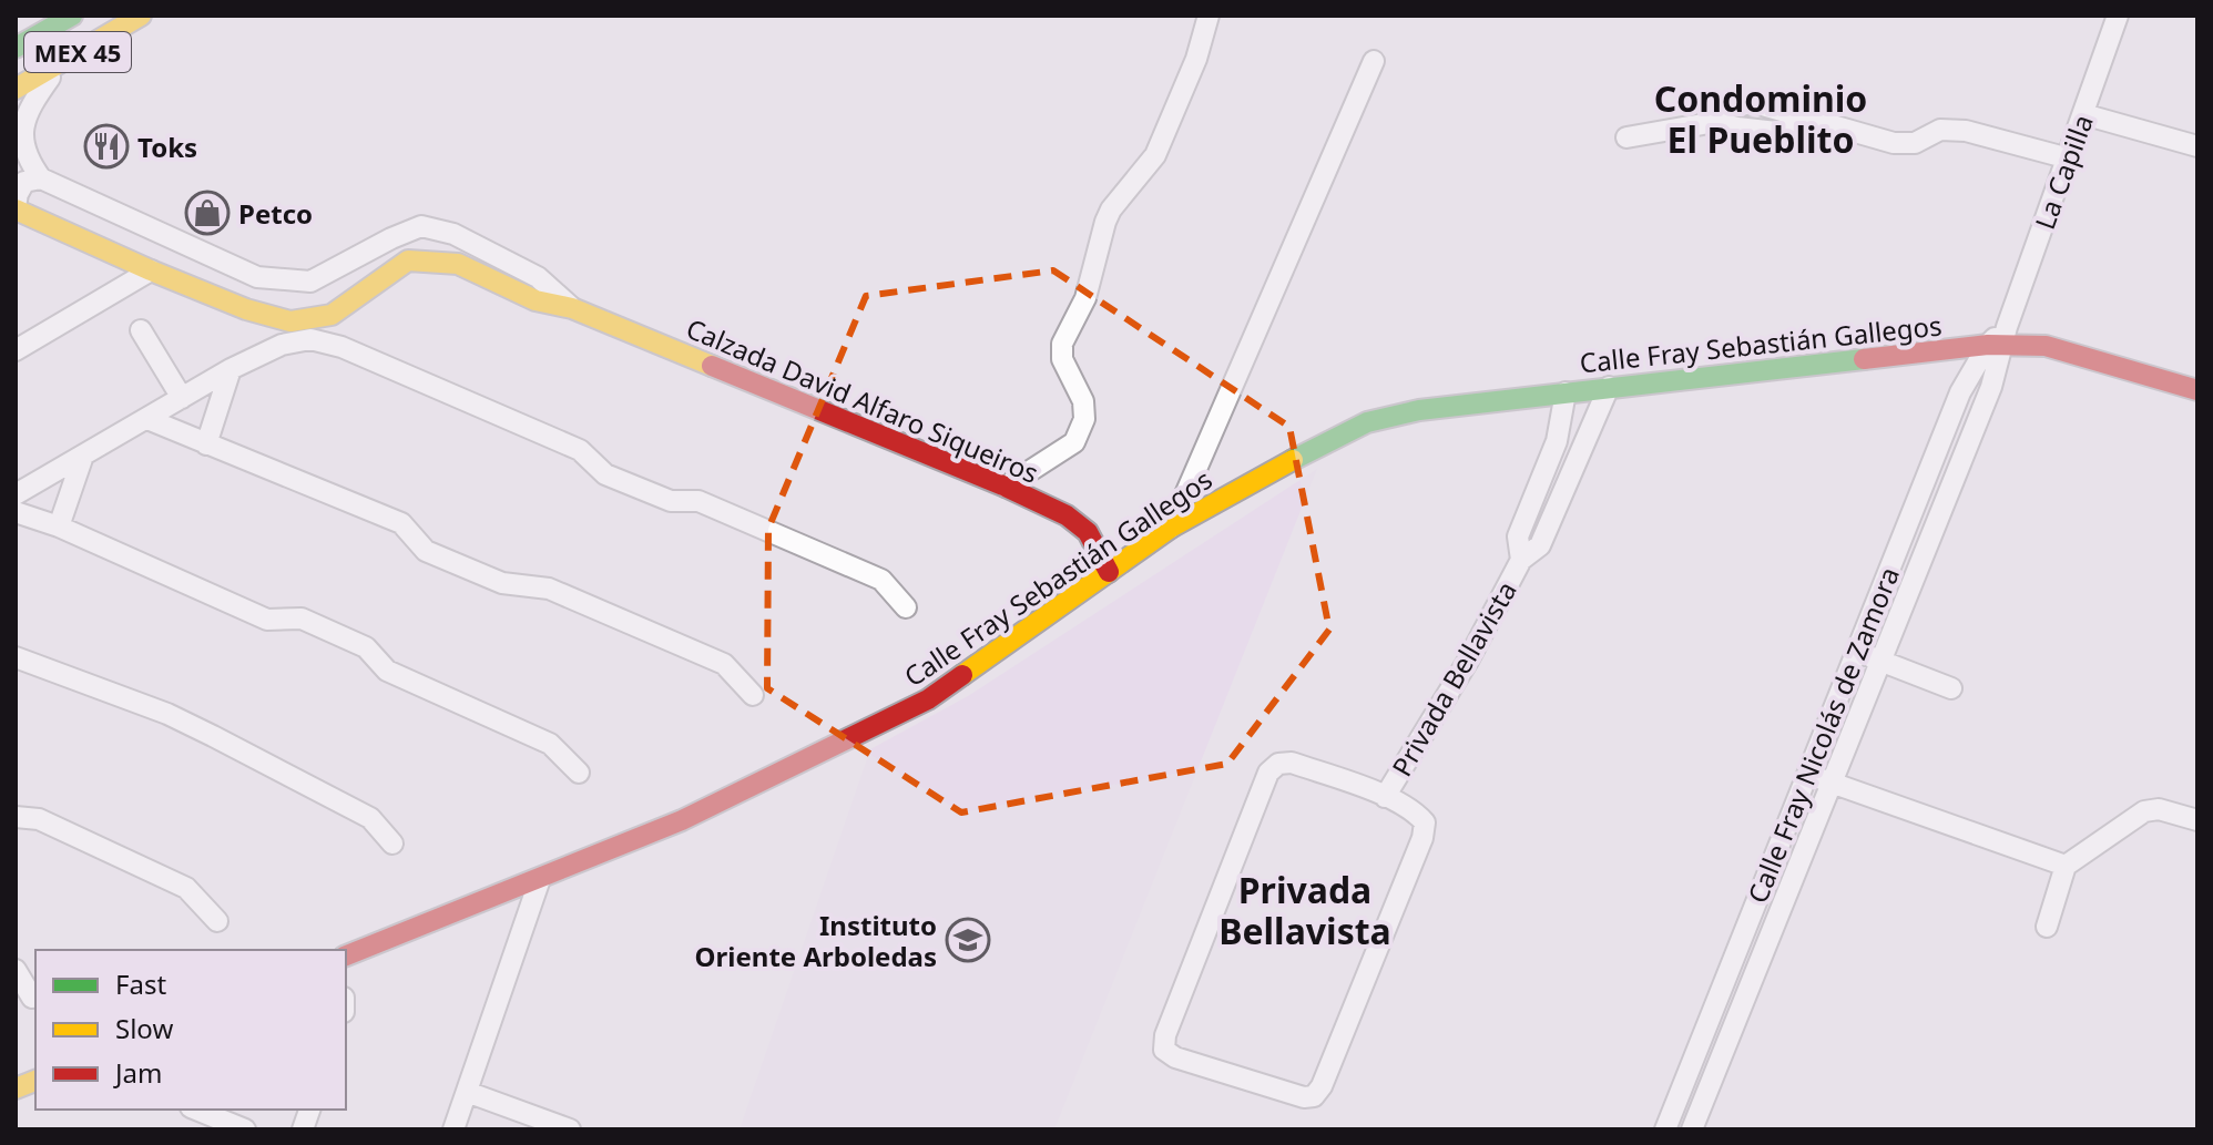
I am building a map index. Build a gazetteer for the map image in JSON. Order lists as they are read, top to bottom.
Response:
{
  "streets": {
    "main road": ["MEX 45", "Calle Fray Sebastián Gallegos", "Calzada David Alfaro Siqueiros"],
    "street": ["La Capilla", "Privada Bellavista", "Calle Fray Nicolás de Zamora"]
  },
  "crossings": [
    ["La Capilla", "Calle Fray Sebastián Gallegos"],
    ["La Capilla", "Calle Fray Nicolás de Zamora"],
    ["Calle Fray Sebastián Gallegos", "Calzada David Alfaro Siqueiros"],
    ["Calle Fray Sebastián Gallegos", "Privada Bellavista"],
    ["Calle Fray Sebastián Gallegos", "Calle Fray Nicolás de Zamora"]
  ],
  "districts": ["Condominio El Pueblito", "Privada Bellavista"],
  "places": {
    "restaurant": ["Toks"],
    "shop": ["Petco"],
    "school or university": ["Instituto Oriente Arboledas"]
  },
  "legend": ["Fast", "Slow", "Jam"]
}
